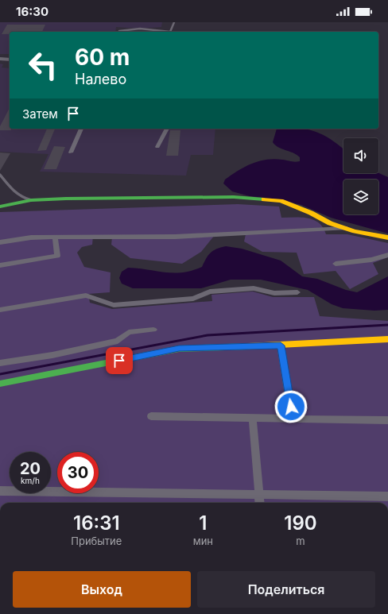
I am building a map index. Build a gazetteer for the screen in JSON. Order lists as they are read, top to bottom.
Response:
{
  "page": {
    "status": "16:30",
    "turn": ["60 m", "Налево"],
    "then": "Затем",
    "speed": "20 km/h",
    "limit": "30",
    "eta": [
      "16:31",
      "Прибытие",
      "1",
      "мин",
      "190",
      "m"
    ],
    "buttons": ["Выход", "Поделиться"]
  }
}
